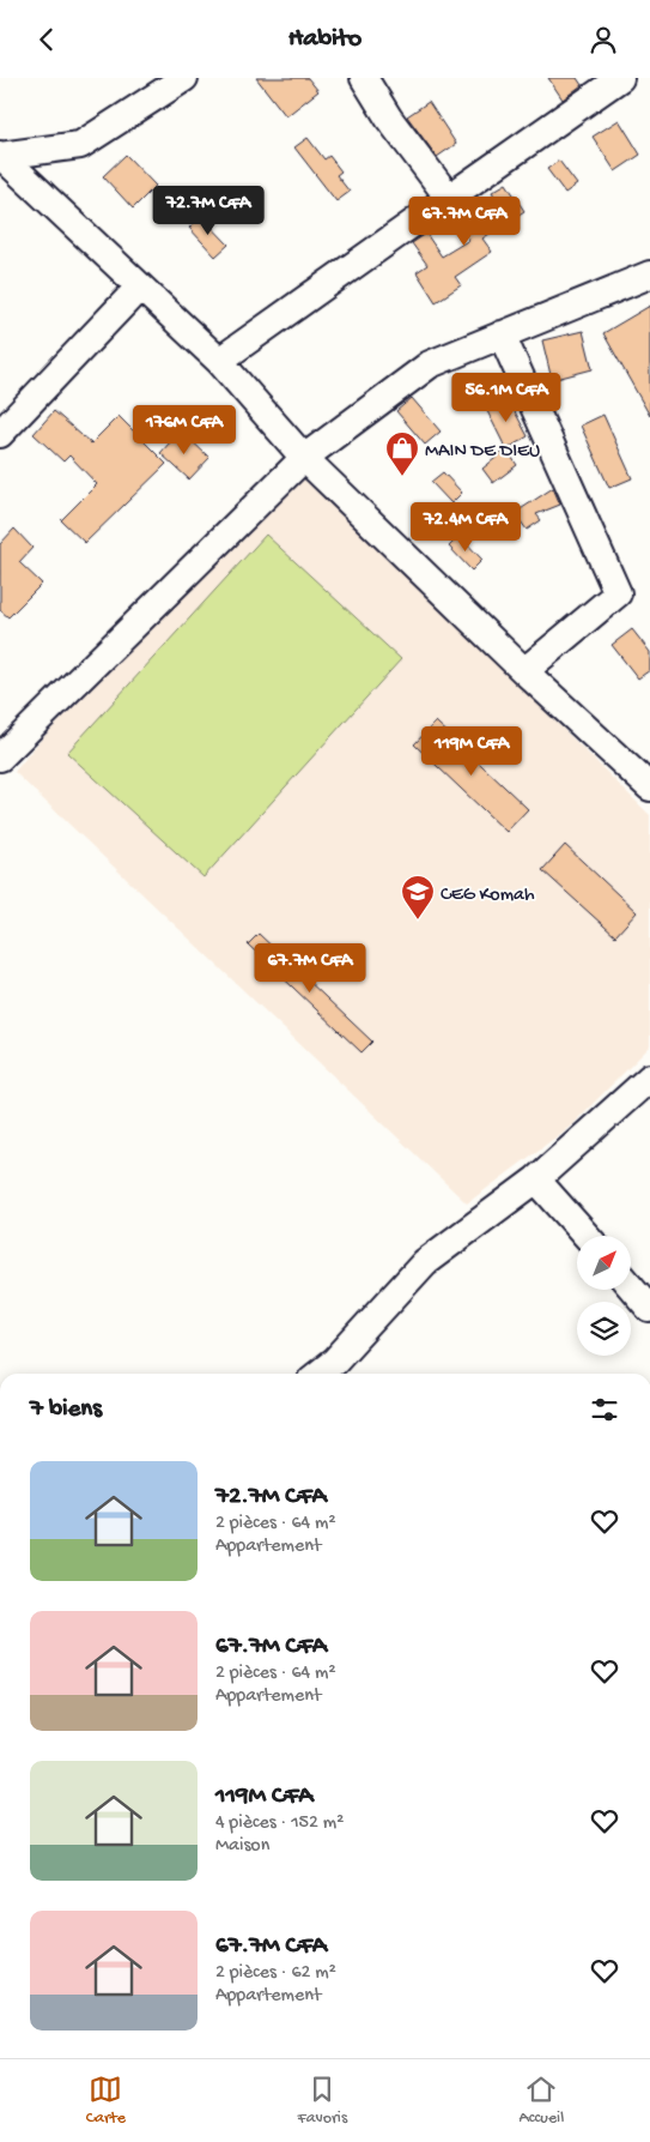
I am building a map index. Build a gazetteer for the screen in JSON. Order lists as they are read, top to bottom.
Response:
{
  "places": {
    "shop": ["MAIN DE DIEU"],
    "school or university": ["CEG Komah"]
  },
  "north": "top right",
  "page": {
    "header": "Habito",
    "price": [
      "72.7M CFA",
      "67.7M CFA",
      "56.1M CFA",
      "176M CFA",
      "72.4M CFA",
      "119M CFA",
      "67.7M CFA"
    ],
    "heading": "7 biens",
    "list": [
      {
        "name": "72.7M CFA",
        "note": "2 pièces · 64 m² · Appartement"
      },
      {
        "name": "67.7M CFA",
        "note": "2 pièces · 64 m² · Appartement"
      },
      {
        "name": "119M CFA",
        "note": "4 pièces · 152 m² · Maison"
      },
      {
        "name": "67.7M CFA",
        "note": "2 pièces · 62 m² · Appartement"
      }
    ],
    "tabs": ["Carte", "Favoris", "Accueil"]
  }
}
